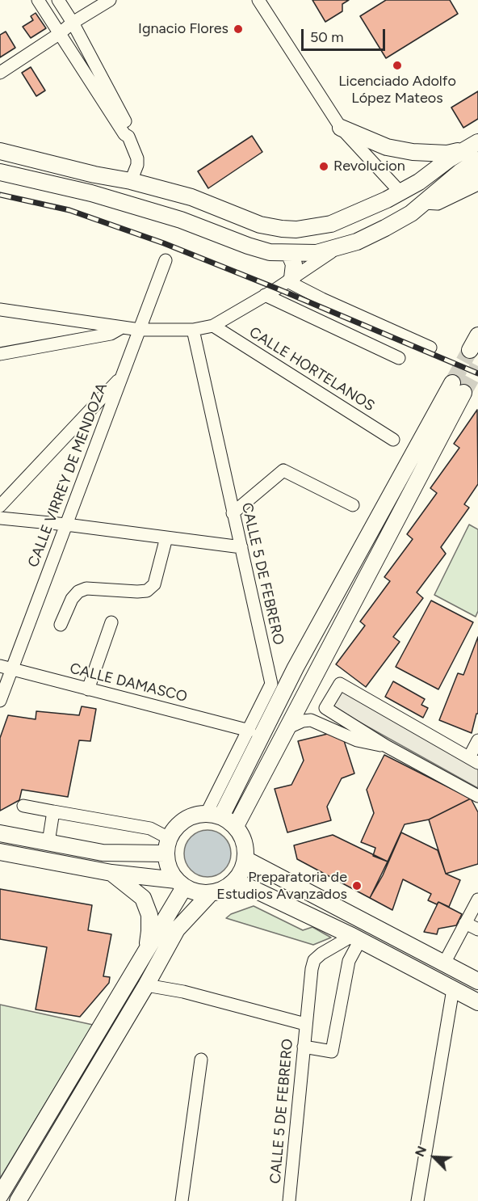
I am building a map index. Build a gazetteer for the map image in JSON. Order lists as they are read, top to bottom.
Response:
{
  "streets": {
    "street": [
      "CALLE HORTELANOS",
      "CALLE VIRREY DE MENDOZA",
      "CALLE 5 DE FEBRERO",
      "CALLE DAMASCO"
    ]
  },
  "crossings": [
    ["CALLE VIRREY DE MENDOZA", "CALLE DAMASCO"],
    ["CALLE 5 DE FEBRERO", "CALLE DAMASCO"]
  ],
  "places": [
    "Ignacio Flores",
    "Licenciado Adolfo López Mateos",
    "Revolucion",
    "Preparatoria de Estudios Avanzados"
  ],
  "scale_bar": "50 m",
  "north": "top left"
}
